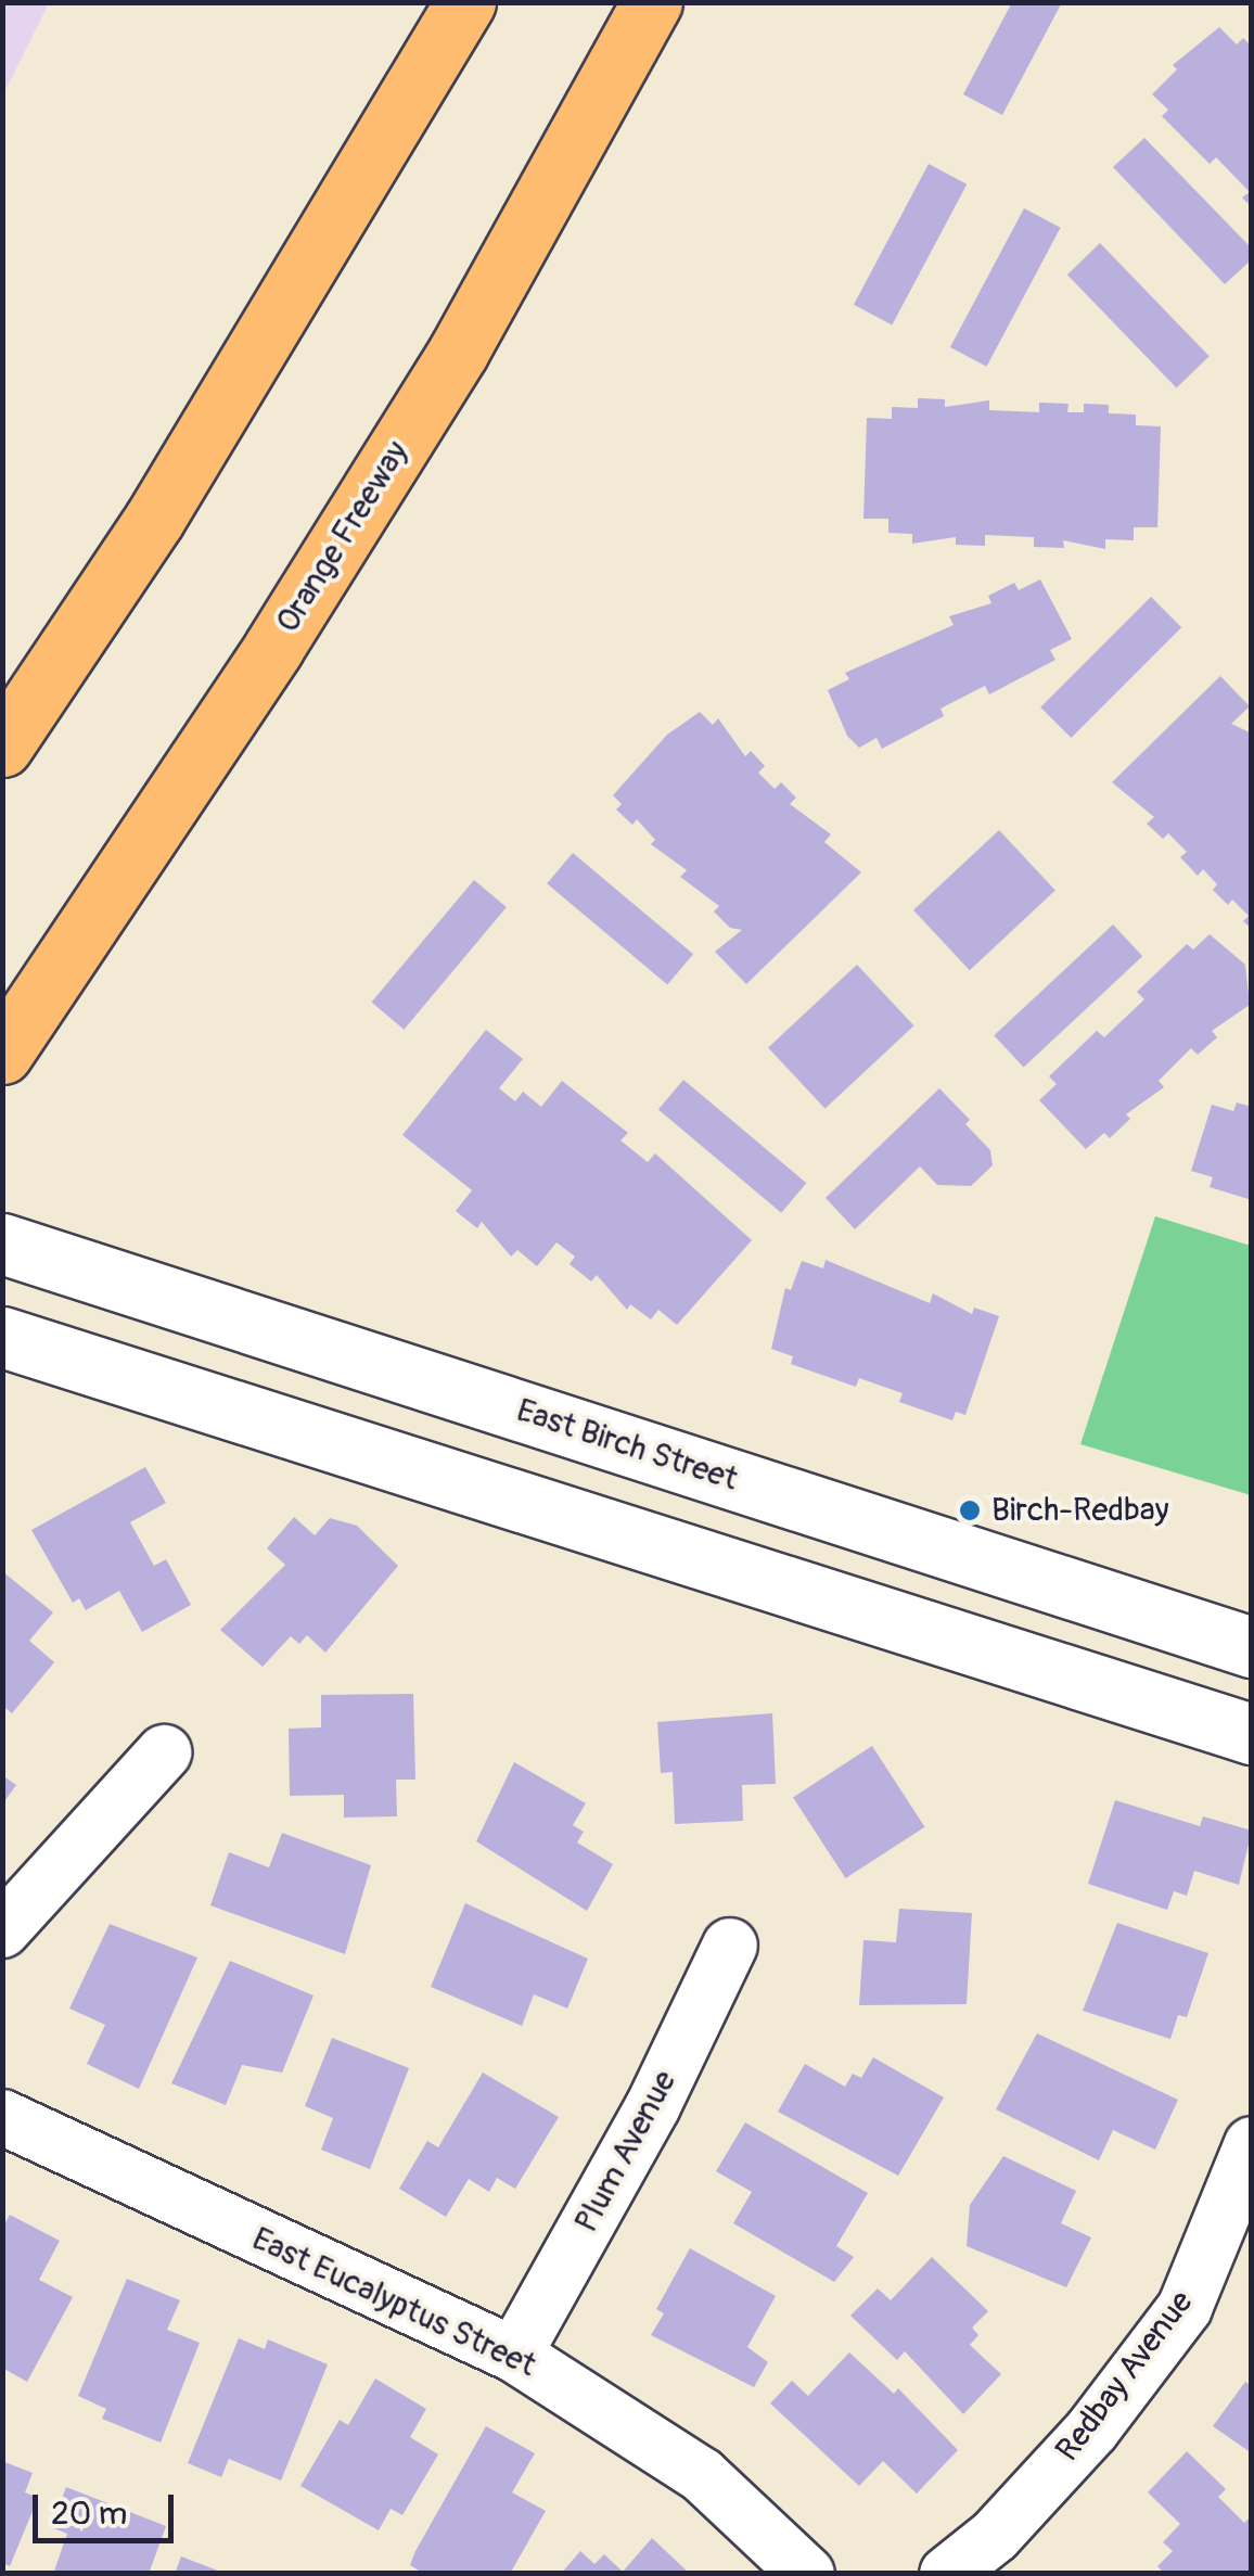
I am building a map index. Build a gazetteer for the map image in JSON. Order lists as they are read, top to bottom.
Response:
{
  "streets": {
    "highway": ["Orange Freeway"],
    "street": [
      "East Birch Street",
      "Plum Avenue",
      "East Eucalyptus Street",
      "Redbay Avenue"
    ]
  },
  "crossings": [
    ["Plum Avenue", "East Eucalyptus Street"]
  ],
  "places": ["Birch-Redbay"],
  "scale_bar": "20 m"
}
